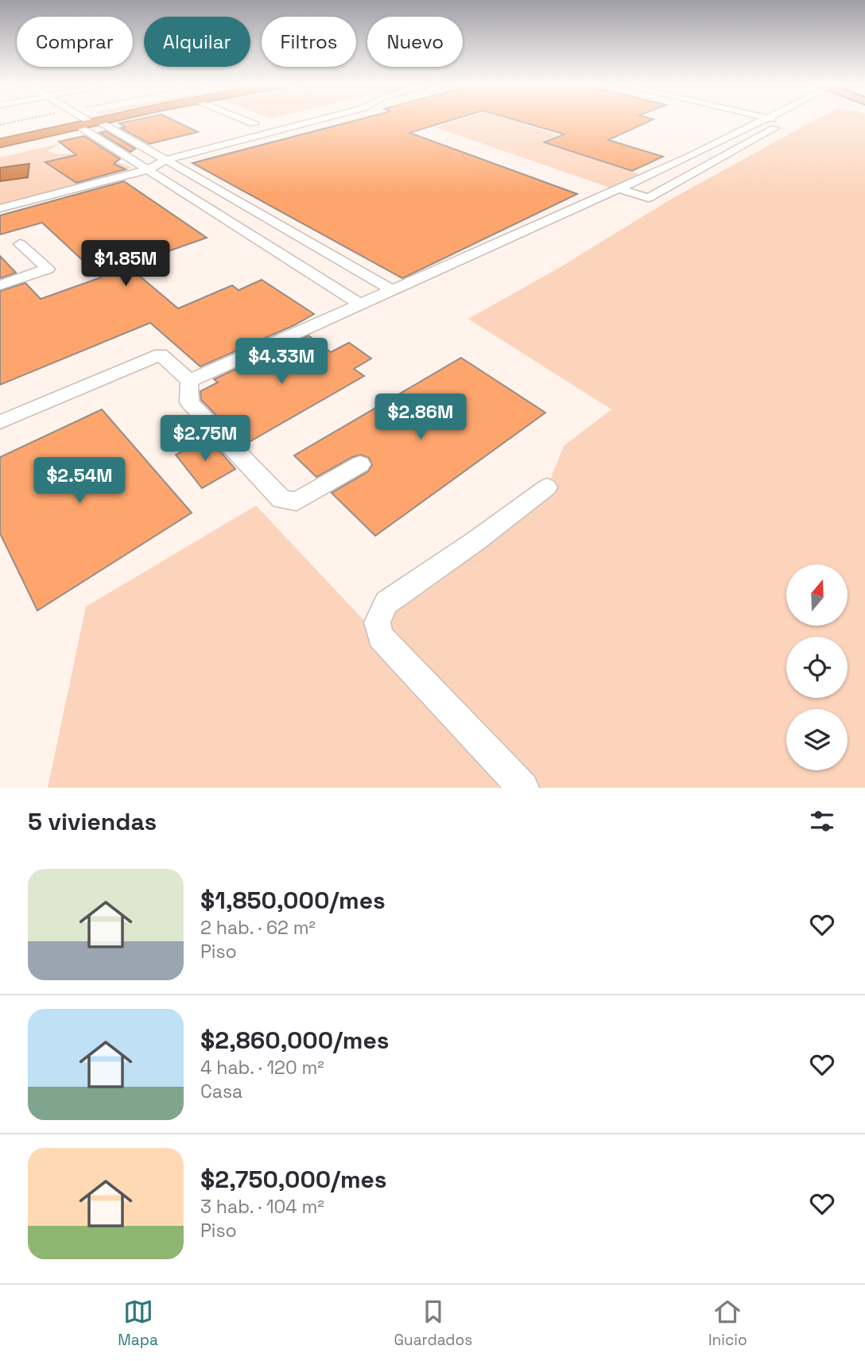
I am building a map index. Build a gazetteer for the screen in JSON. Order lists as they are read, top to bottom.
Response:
{
  "north": "top",
  "page": {
    "chip": [
      "Comprar",
      "Alquilar",
      "Filtros",
      "Nuevo"
    ],
    "price": [
      "$1.85M",
      "$4.33M",
      "$2.86M",
      "$2.75M",
      "$2.54M"
    ],
    "heading": "5 viviendas",
    "list": [
      {
        "name": "$1,850,000/mes",
        "note": "2 hab. · 62 m² · Piso"
      },
      {
        "name": "$2,860,000/mes",
        "note": "4 hab. · 120 m² · Casa"
      },
      {
        "name": "$2,750,000/mes",
        "note": "3 hab. · 104 m² · Piso"
      }
    ],
    "tabs": ["Mapa", "Guardados", "Inicio"]
  }
}
